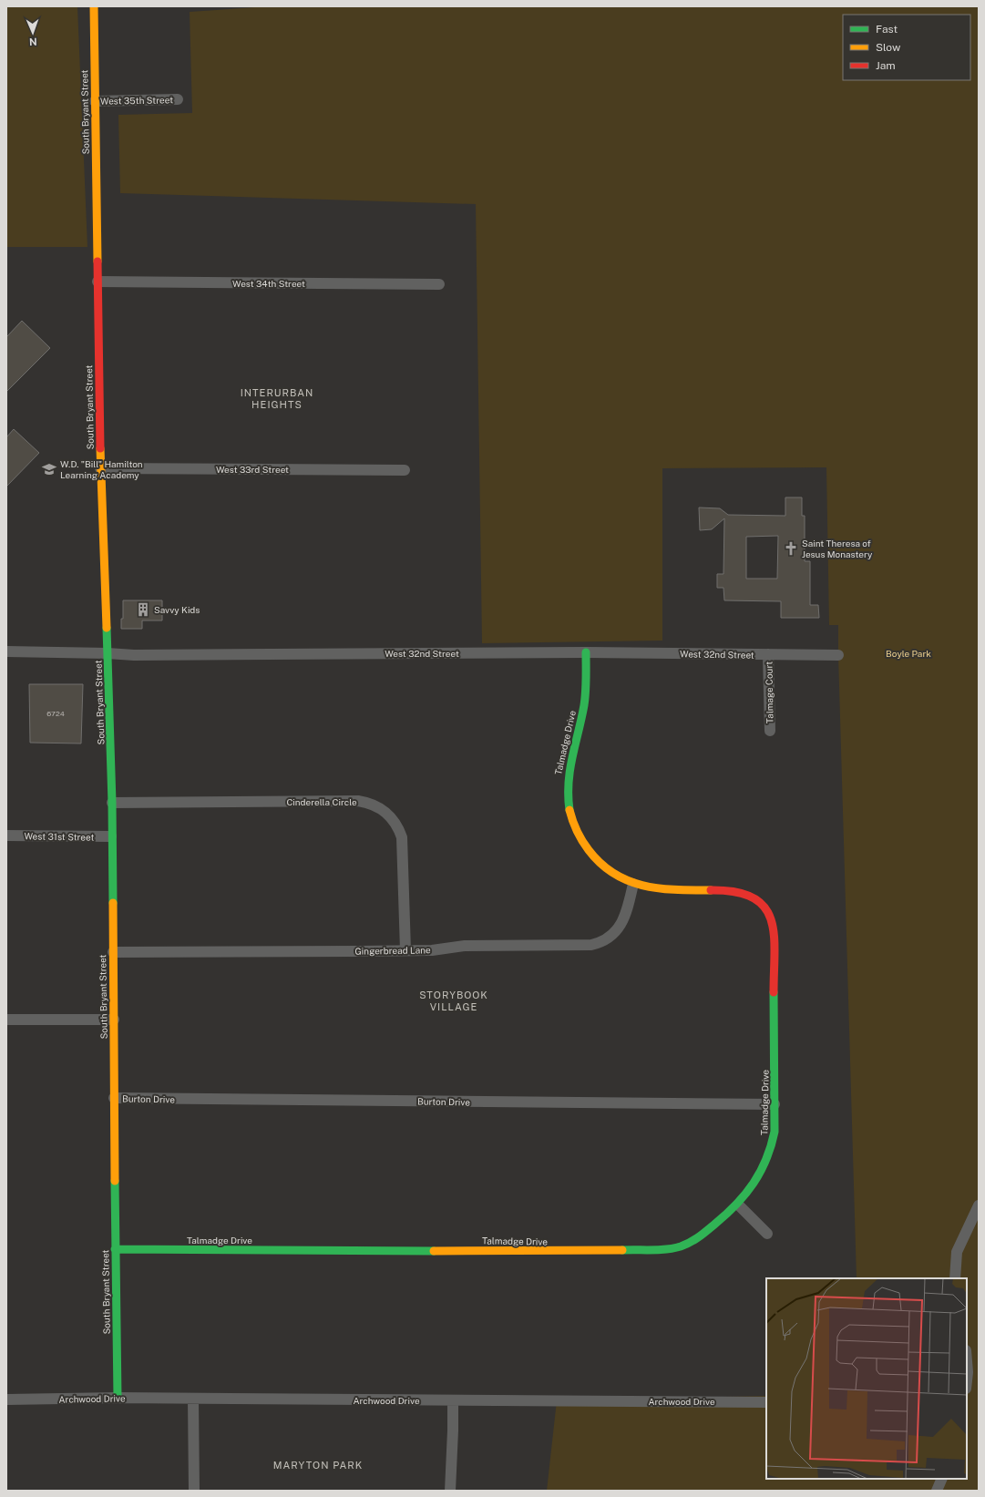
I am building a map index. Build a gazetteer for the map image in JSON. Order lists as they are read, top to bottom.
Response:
{
  "streets": {
    "street": [
      "West 35th Street",
      "South Bryant Street",
      "West 34th Street",
      "West 33rd Street",
      "West 32nd Street",
      "Talmage Court",
      "Talmadge Drive",
      "Cinderella Circle",
      "West 31st Street",
      "Gingerbread Lane",
      "Burton Drive",
      "Archwood Drive"
    ]
  },
  "crossings": [
    ["West 35th Street", "South Bryant Street"],
    ["South Bryant Street", "West 34th Street"],
    ["South Bryant Street", "West 33rd Street"],
    ["South Bryant Street", "West 32nd Street"],
    ["South Bryant Street", "Talmadge Drive"],
    ["South Bryant Street", "Cinderella Circle"],
    ["South Bryant Street", "West 31st Street"],
    ["South Bryant Street", "Gingerbread Lane"],
    ["South Bryant Street", "Burton Drive"],
    ["South Bryant Street", "Archwood Drive"],
    ["West 32nd Street", "Talmage Court"],
    ["West 32nd Street", "Talmadge Drive"],
    ["Talmadge Drive", "Gingerbread Lane"],
    ["Talmadge Drive", "Burton Drive"],
    ["Cinderella Circle", "Gingerbread Lane"]
  ],
  "districts": ["INTERURBAN HEIGHTS", "STORYBOOK VILLAGE", "MARYTON PARK"],
  "parks": ["Boyle Park"],
  "places": {
    "school or university": ["W.D. \"Bill\" Hamilton Learning Academy"],
    "church": ["Saint Theresa of Jesus Monastery"],
    "building": ["Savvy Kids"]
  },
  "house_numbers": ["6724"],
  "legend": ["Fast", "Slow", "Jam"],
  "north": "bottom"
}
